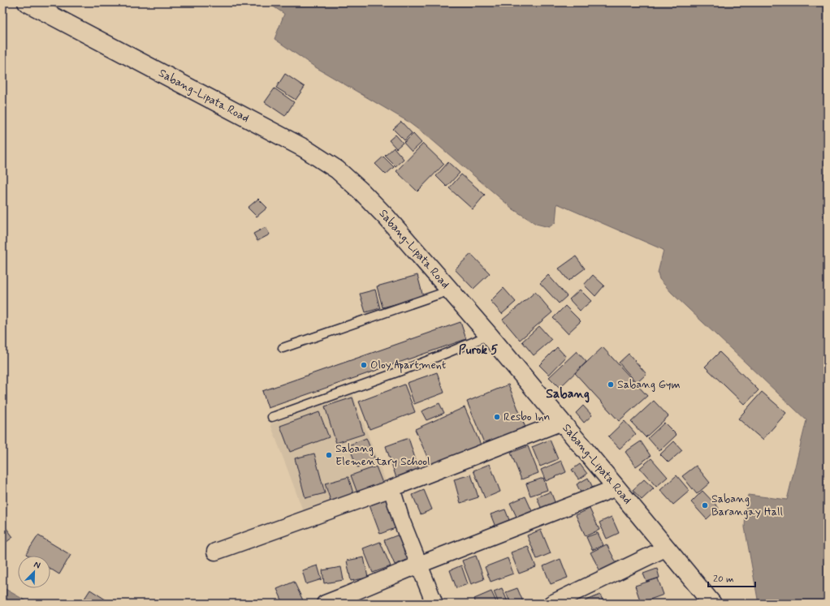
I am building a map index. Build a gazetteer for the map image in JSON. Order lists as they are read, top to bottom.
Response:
{
  "streets": {
    "main road": ["Sabang-Lipata Road"]
  },
  "districts": ["Purok 5", "Sabang"],
  "places": [
    "Oloy Apartment",
    "Sabang Gym",
    "Resbo Inn",
    "Sabang Elementary School",
    "Sabang Barangay Hall"
  ],
  "scale_bar": "20 m",
  "north": "top right"
}
